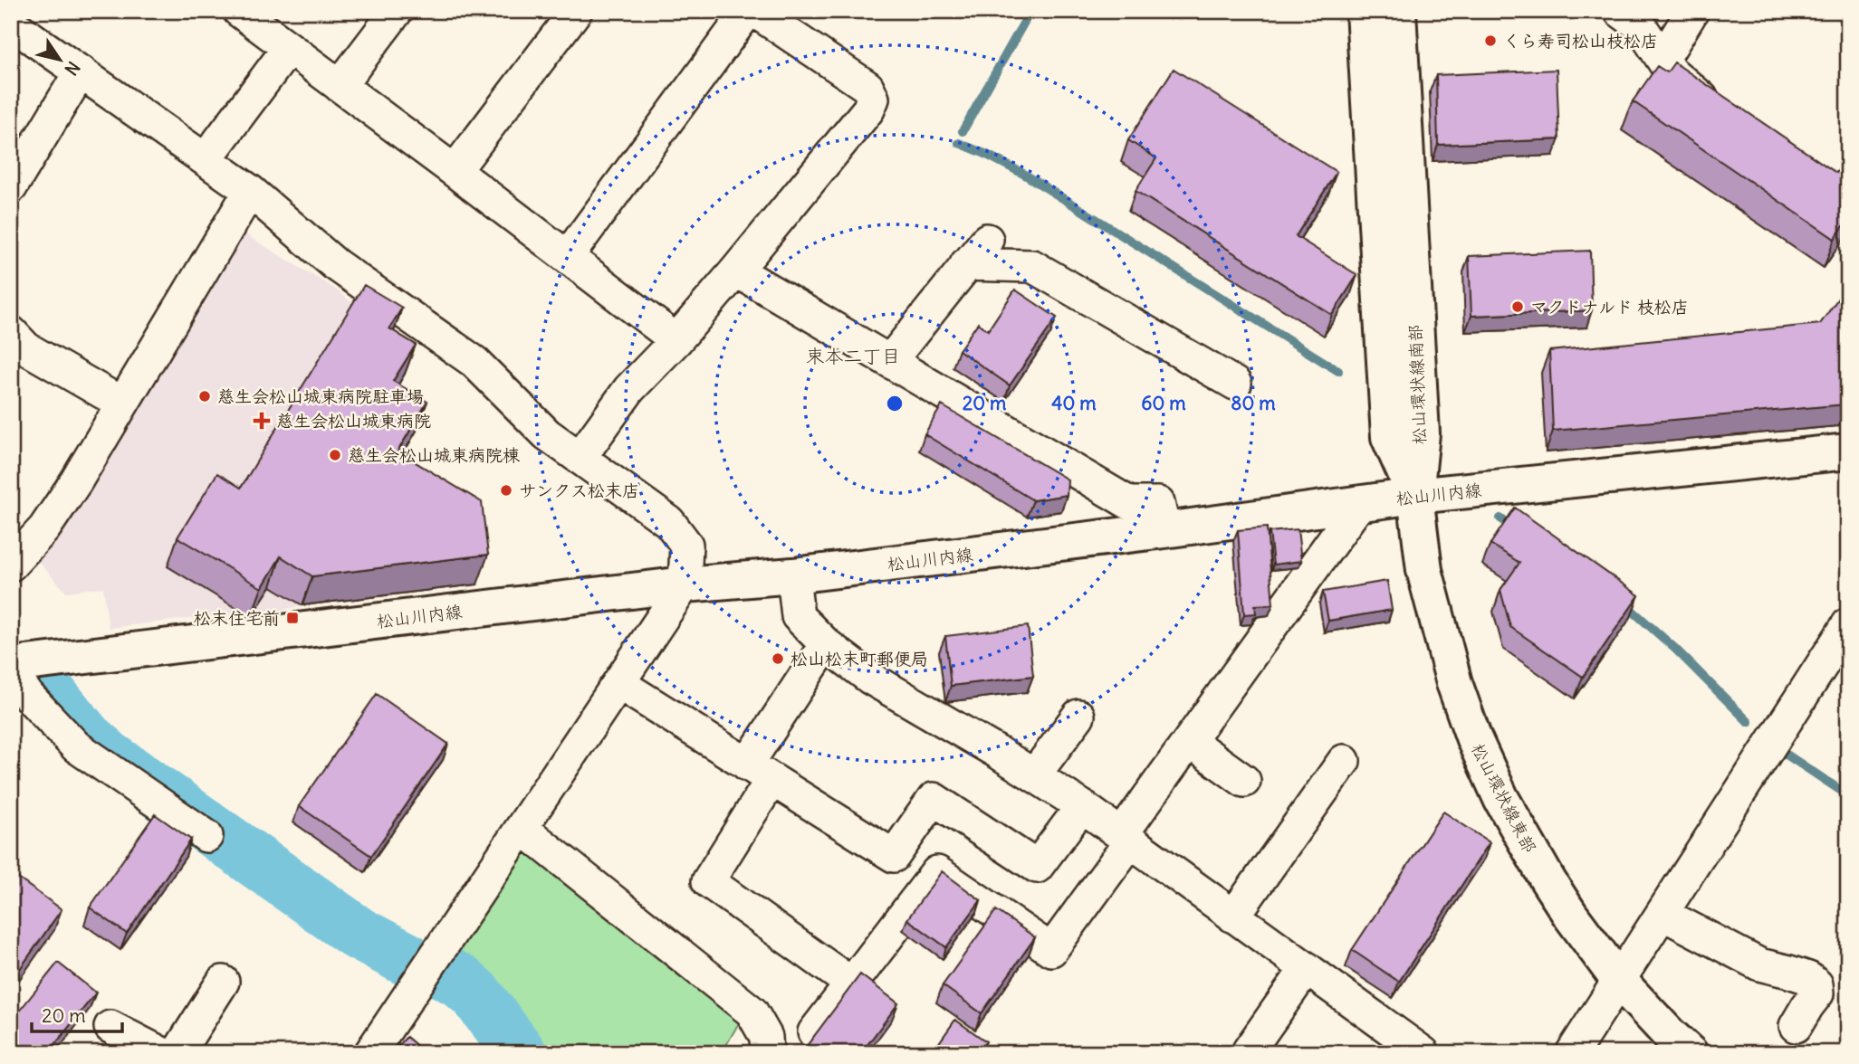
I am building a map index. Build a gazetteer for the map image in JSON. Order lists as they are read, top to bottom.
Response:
{
  "streets": {
    "main road": ["松山環状線南部", "松山川内線", "松山環状線東部"]
  },
  "crossings": [
    ["松山環状線南部", "松山川内線"],
    ["松山環状線南部", "松山環状線東部"],
    ["松山川内線", "松山環状線東部"]
  ],
  "districts": ["束本二丁目"],
  "places": {
    "other": [
      "くら寿司松山枝松店",
      "マクドナルド 枝松店",
      "慈生会松山城東病院駐車場",
      "慈生会松山城東病院棟",
      "サンクス松末店",
      "松山松末町郵便局"
    ],
    "health": ["慈生会松山城東病院"],
    "transit": ["松末住宅前"]
  },
  "scale_bar": "20 m",
  "north": "bottom right",
  "rings": [
    "20 m",
    "40 m",
    "60 m",
    "80 m"
  ]
}
